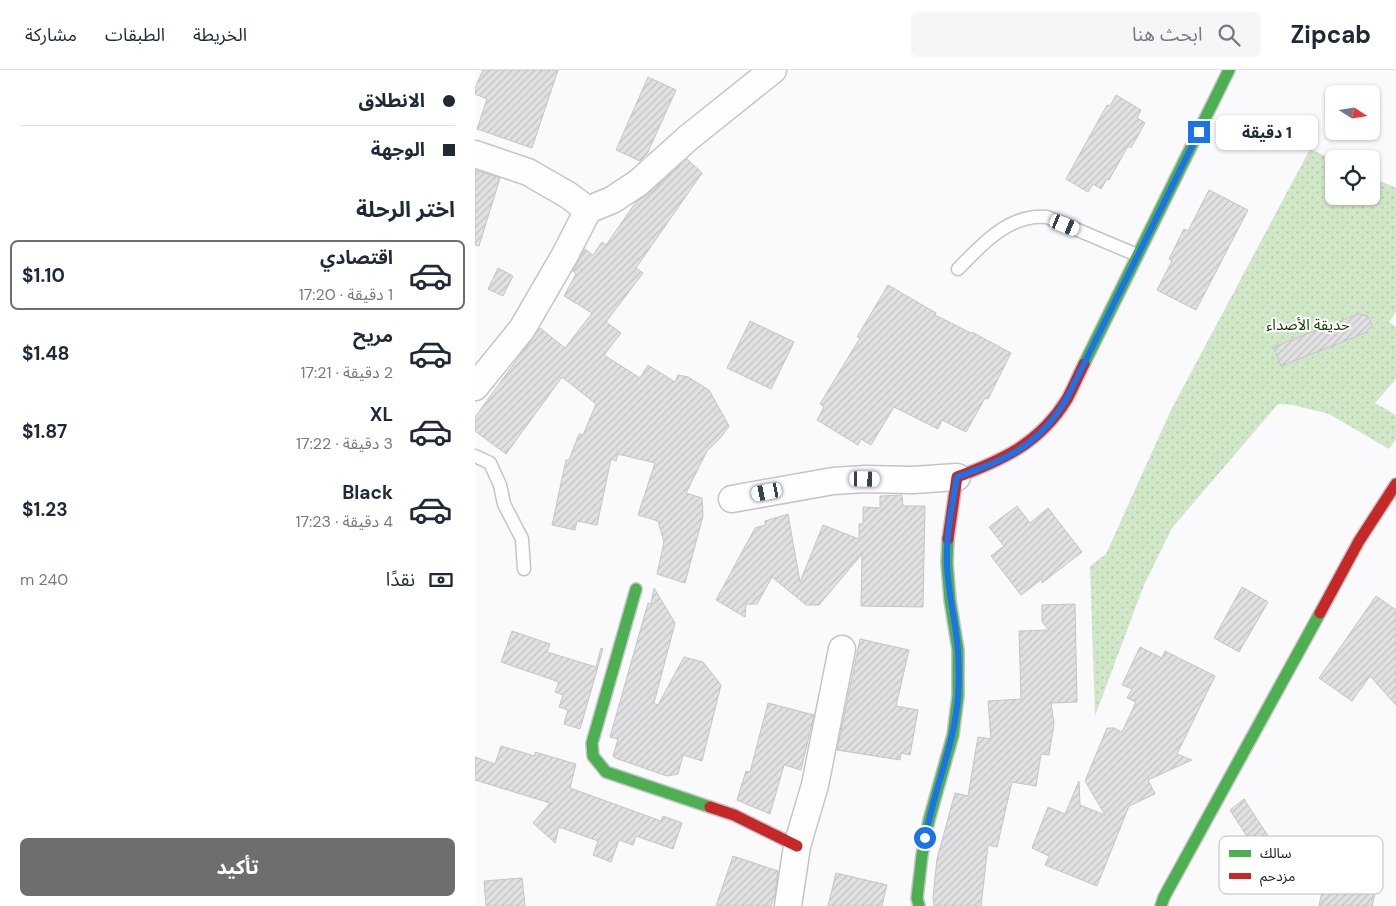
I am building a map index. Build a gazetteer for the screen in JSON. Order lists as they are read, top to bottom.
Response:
{
  "parks": ["حديقة الأصداء"],
  "legend": ["سالك", "مزدحم"],
  "north": "right",
  "page": {
    "header": "Zipcab",
    "search": "ابحث هنا",
    "nav": ["الخريطة", "الطبقات", "مشاركة"],
    "banner": ["الانطلاق", "الوجهة"],
    "bubble": "1 دقيقة",
    "heading": "اختر الرحلة",
    "list": [
      {
        "name": "اقتصادي",
        "note": "1 دقيقة · 17:20",
        "value": "$1.10"
      },
      {
        "name": "مريح",
        "note": "2 دقيقة · 17:21",
        "value": "$1.48"
      },
      {
        "name": "XL",
        "note": "3 دقيقة · 17:22",
        "value": "$1.87"
      },
      {
        "name": "Black",
        "note": "4 دقيقة · 17:23",
        "value": "$1.23"
      }
    ],
    "pay": ["نقدًا", "240 m"],
    "buttons": "تأكيد"
  }
}
